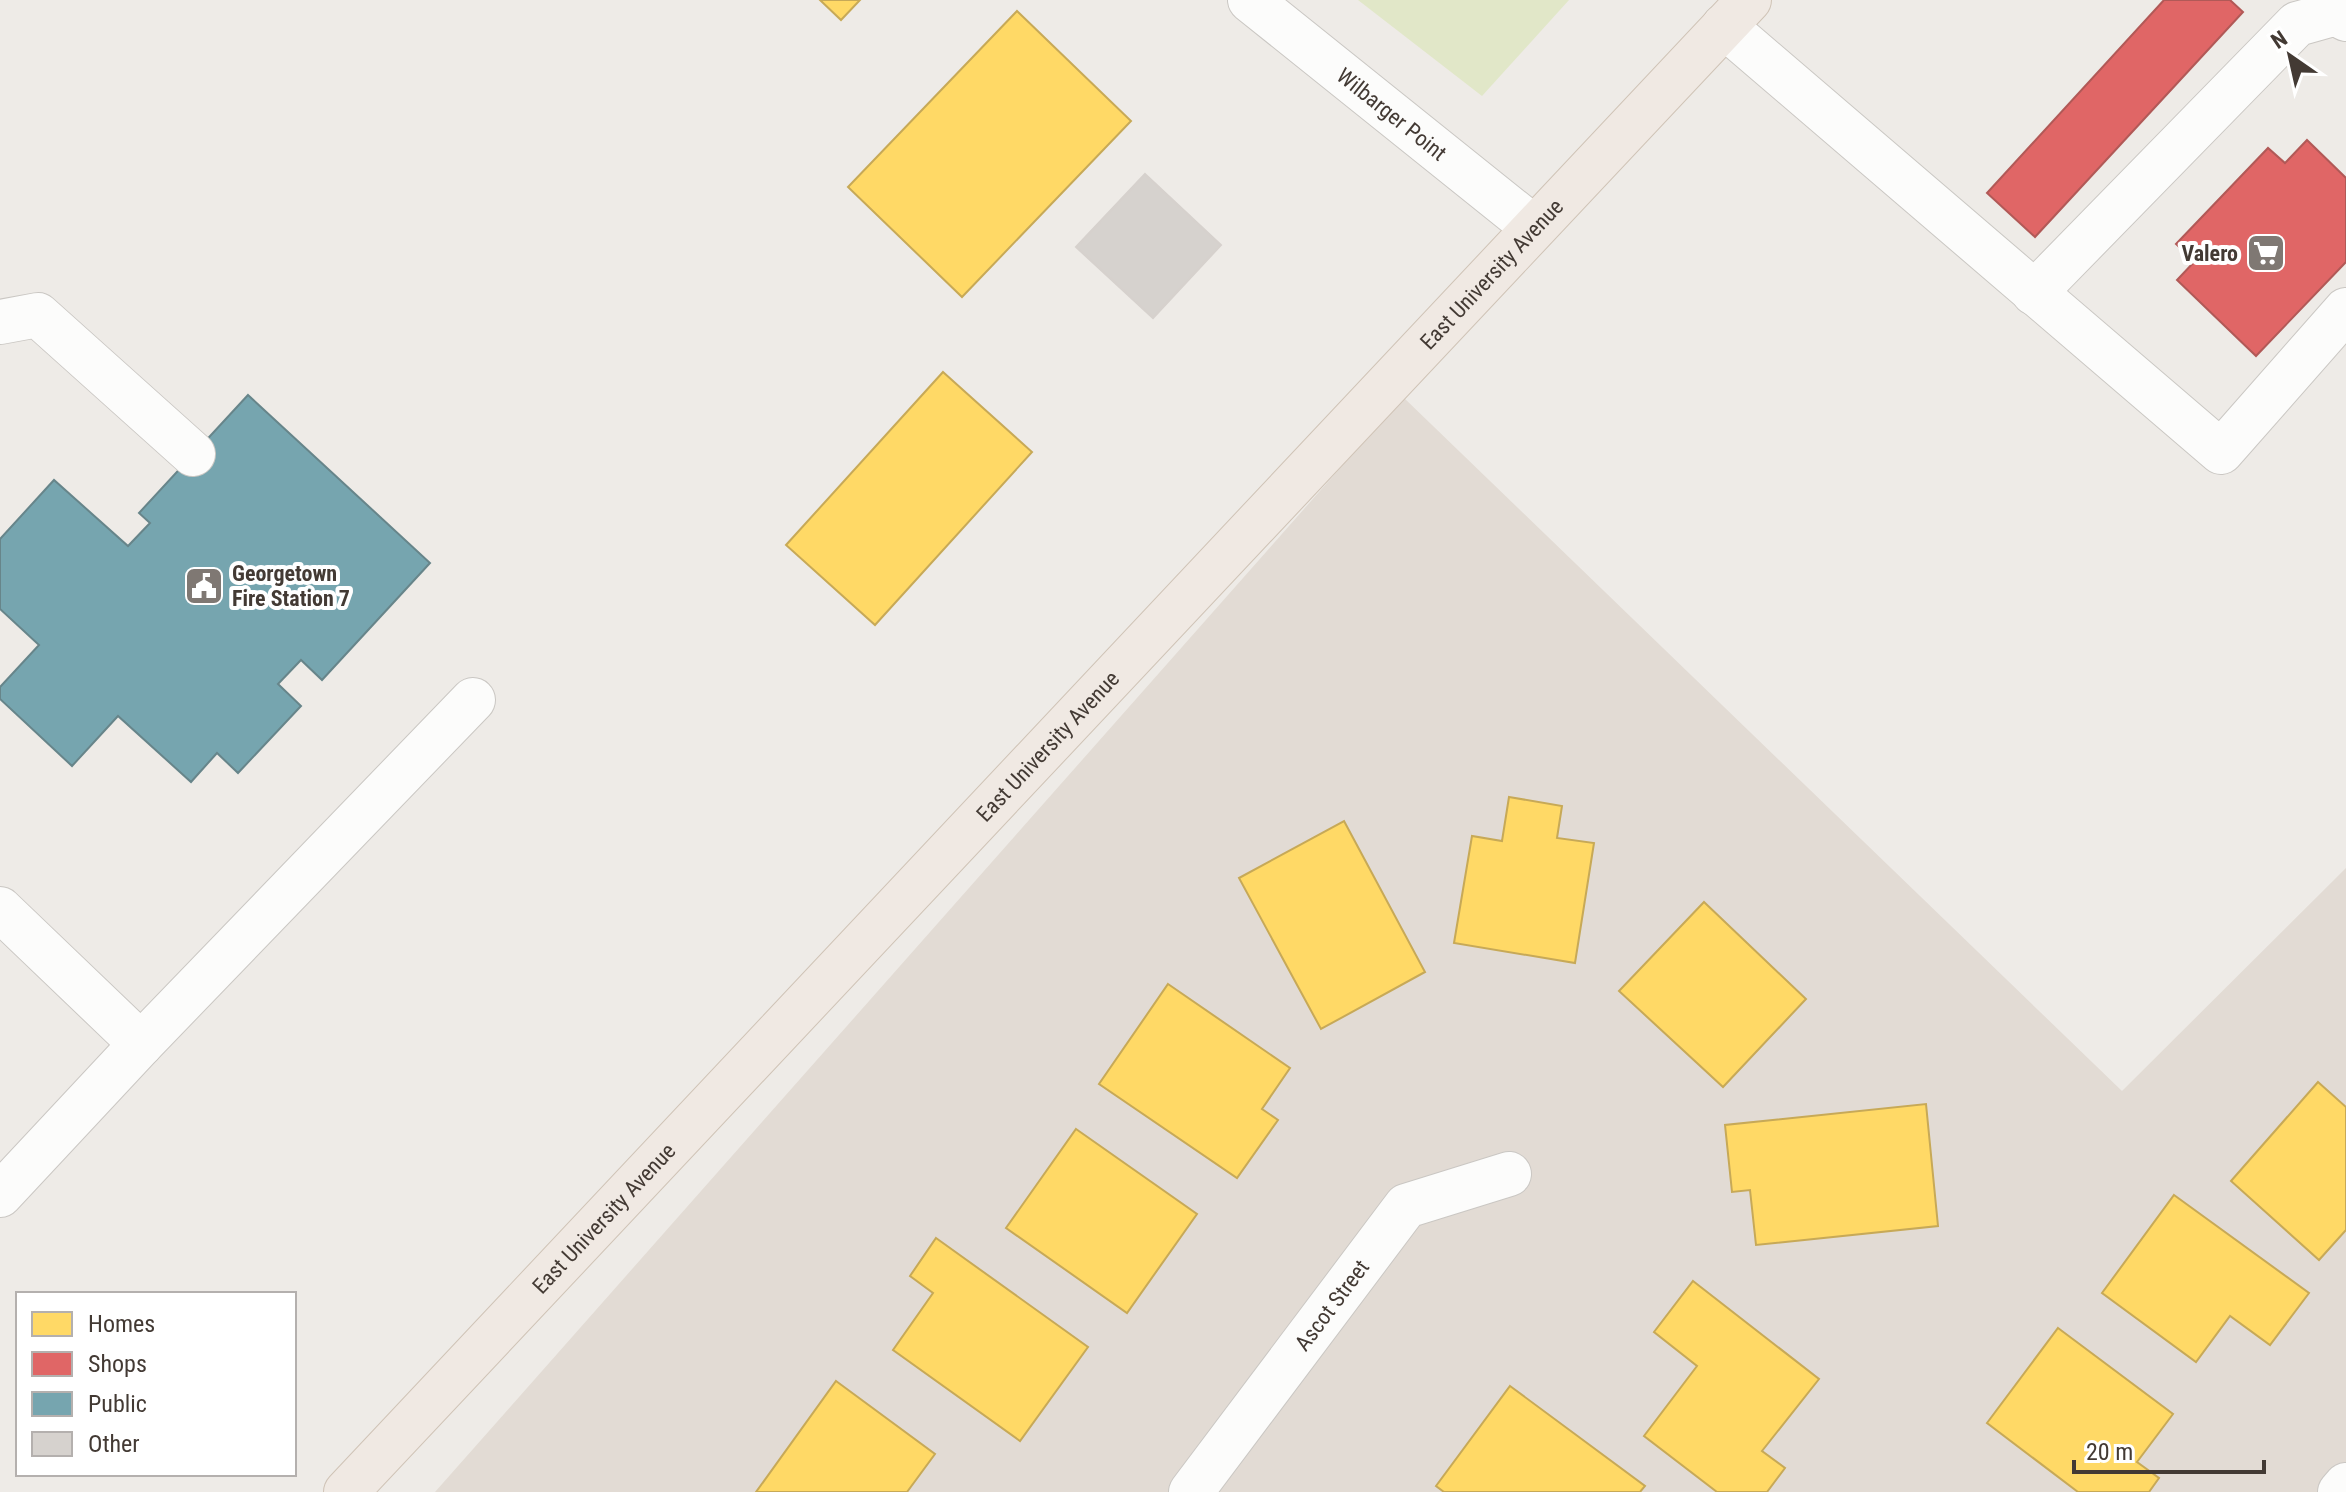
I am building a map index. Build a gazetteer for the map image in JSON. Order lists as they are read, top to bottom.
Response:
{
  "streets": {
    "main road": ["East University Avenue"],
    "street": ["Wilbarger Point", "Ascot Street"]
  },
  "crossings": [
    ["Wilbarger Point", "East University Avenue"]
  ],
  "places": {
    "supermarket": ["Valero"],
    "public building": ["Georgetown Fire Station 7"]
  },
  "legend": [
    "Homes",
    "Shops",
    "Public",
    "Other"
  ],
  "scale_bar": "20 m",
  "north": "top left"
}
